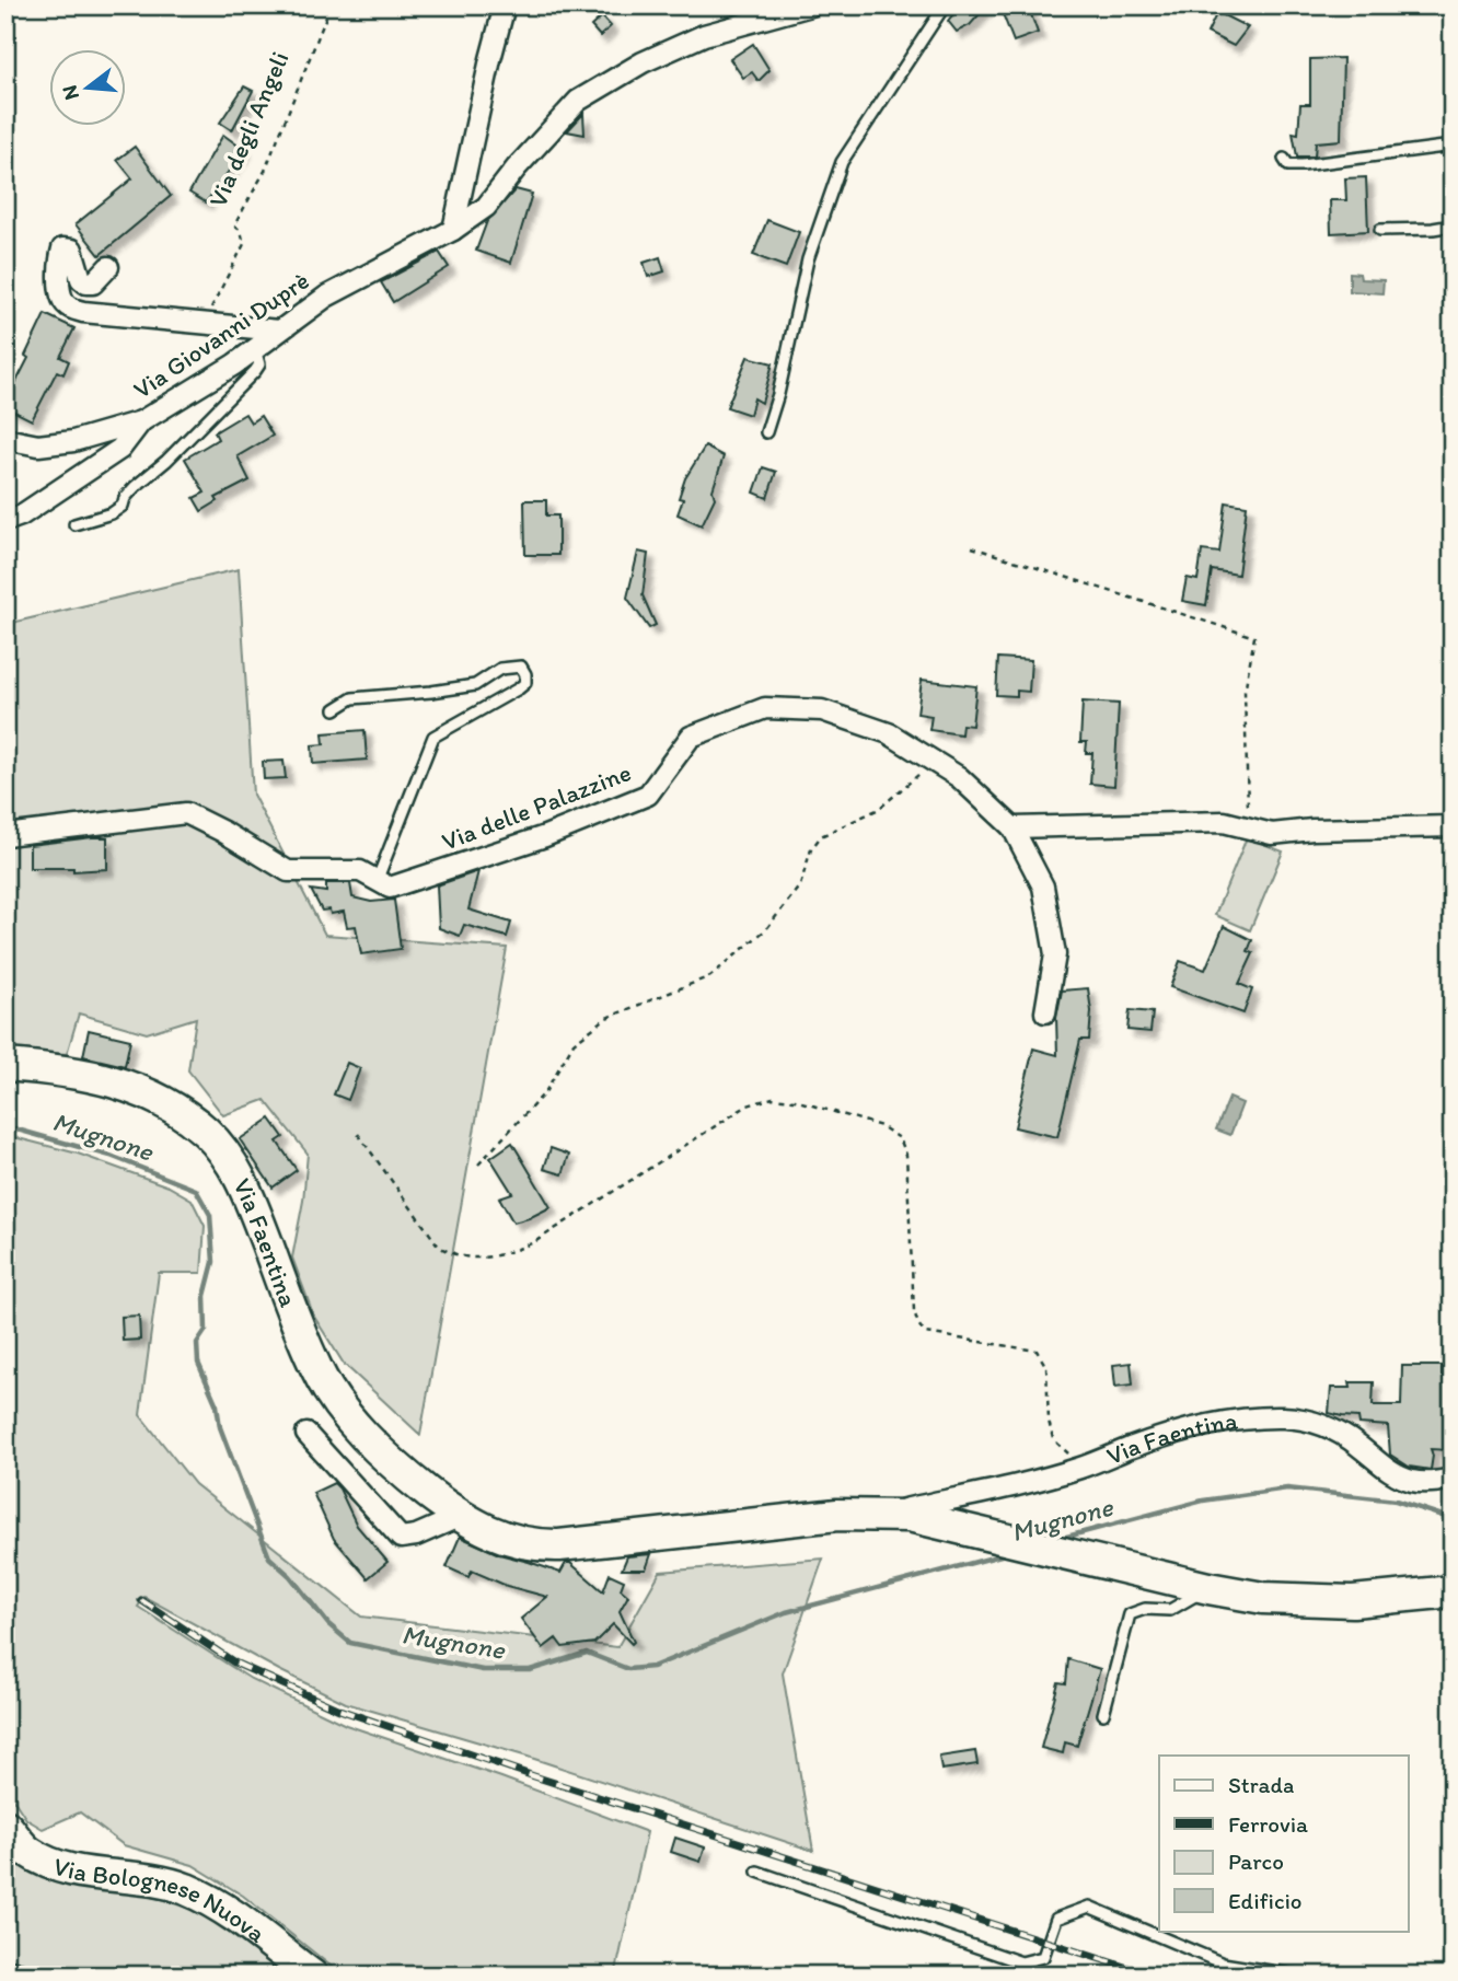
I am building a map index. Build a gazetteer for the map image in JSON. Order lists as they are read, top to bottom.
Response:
{
  "streets": {
    "main road": ["Via Faentina", "Via Bolognese Nuova"],
    "street": ["Via Giovanni Duprè", "Via delle Palazzine"],
    "path": ["Via degli Angeli"]
  },
  "water": ["Mugnone"],
  "legend": [
    "Strada",
    "Ferrovia",
    "Parco",
    "Edificio"
  ],
  "north": "left"
}
